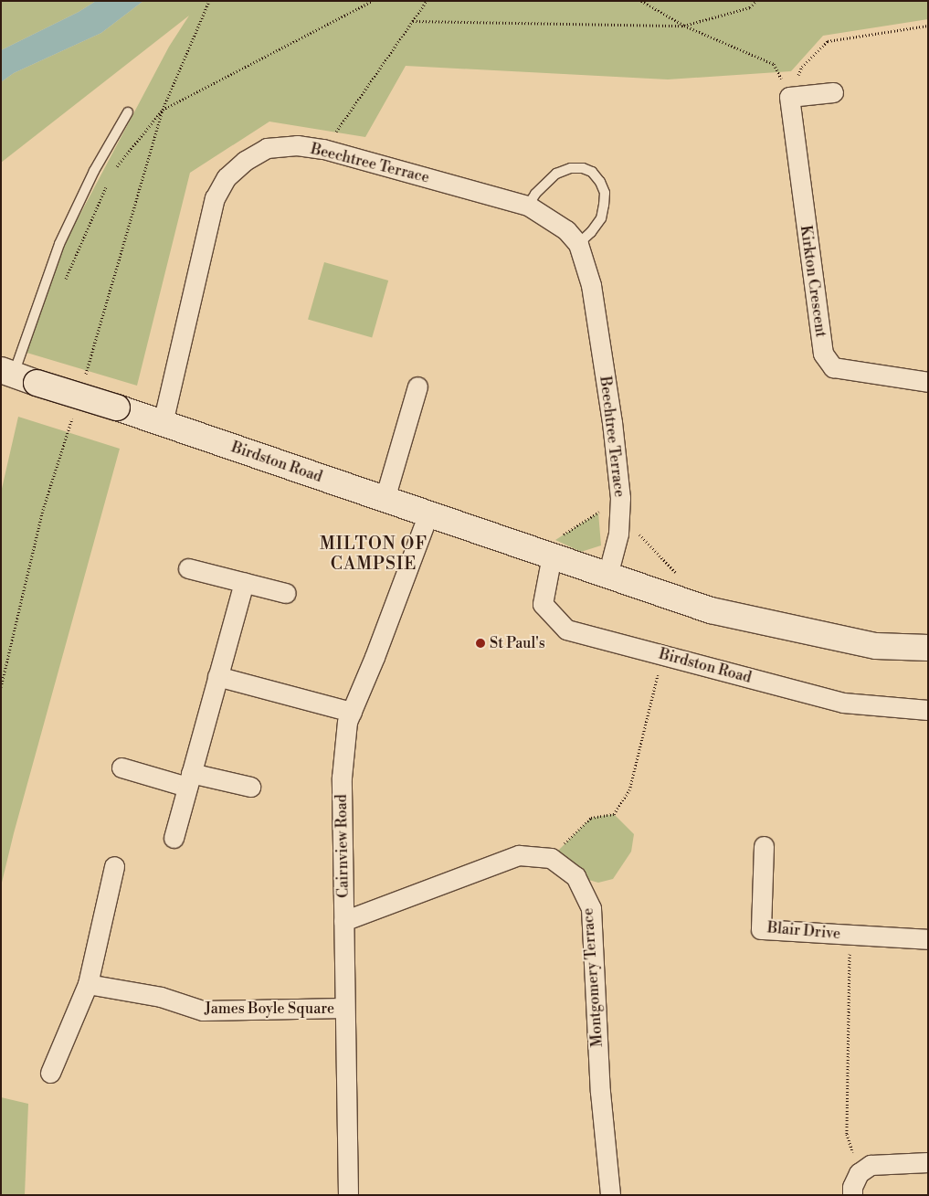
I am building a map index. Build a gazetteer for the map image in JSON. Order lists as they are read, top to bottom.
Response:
{
  "streets": {
    "main road": ["Birdston Road"],
    "street": [
      "Beechtree Terrace",
      "Kirkton Crescent",
      "Cairnview Road",
      "Blair Drive",
      "Montgomery Terrace",
      "James Boyle Square"
    ]
  },
  "crossings": [
    ["Beechtree Terrace", "Birdston Road"],
    ["Birdston Road", "Cairnview Road"],
    ["Cairnview Road", "James Boyle Square"]
  ],
  "districts": ["MILTON OF CAMPSIE"],
  "places": ["St Paul's"]
}
